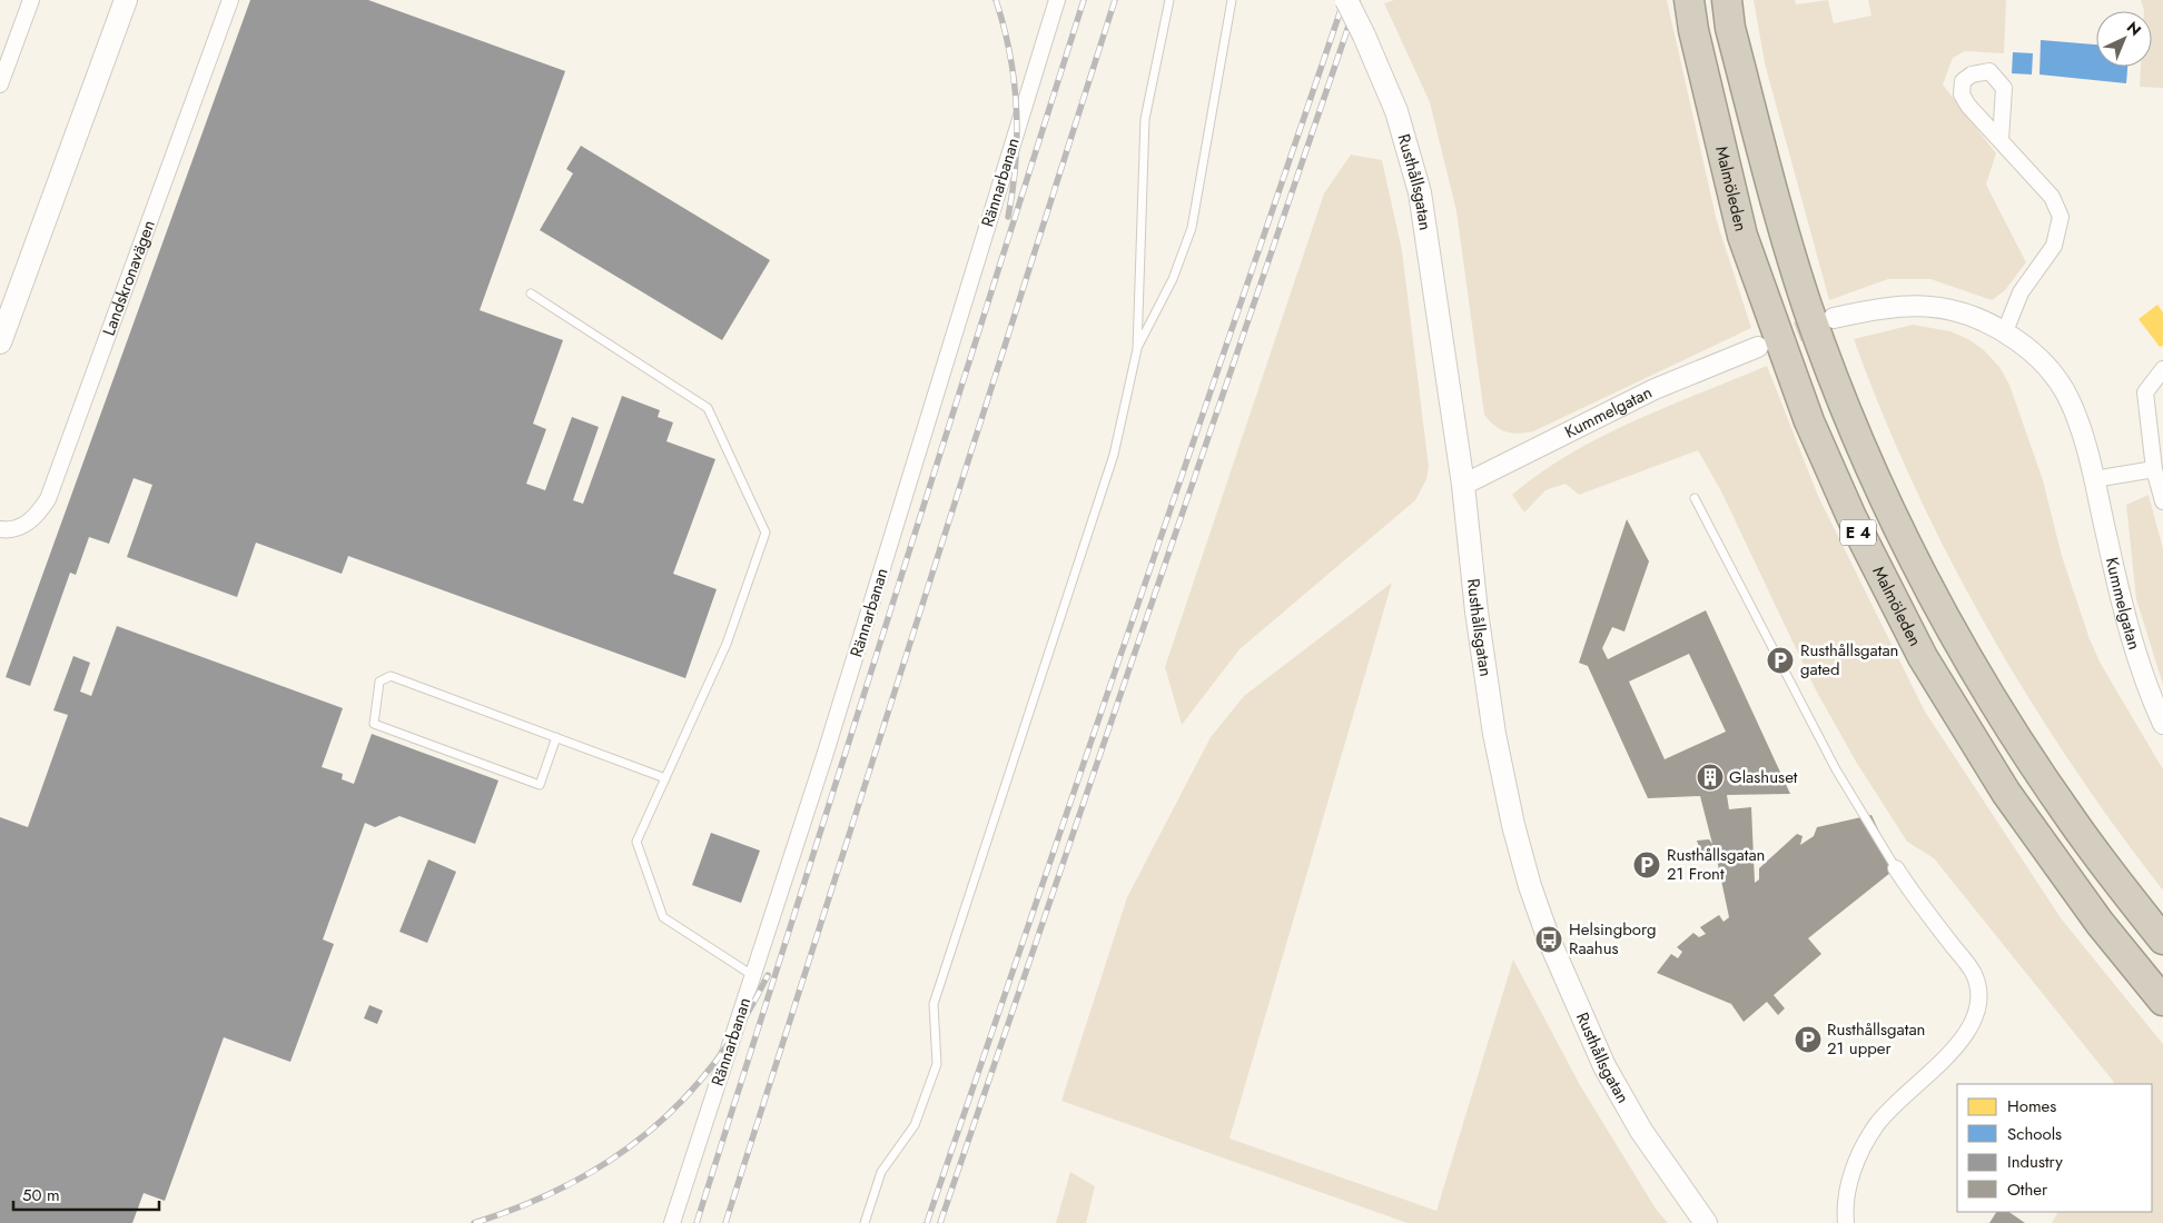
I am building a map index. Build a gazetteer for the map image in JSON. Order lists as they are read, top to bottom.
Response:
{
  "streets": {
    "highway": ["Malmöleden", "E 4"],
    "main road": ["Rusthållsgatan"],
    "street": ["Rännarbanan", "Landskronavägen", "Kummelgatan"]
  },
  "crossings": [
    ["Rusthållsgatan", "Kummelgatan"]
  ],
  "places": {
    "parking": ["Rusthållsgatan gated", "Rusthållsgatan 21 Front", "Rusthållsgatan 21 upper"],
    "building": ["Glashuset"],
    "bus stop": ["Helsingborg Raahus"]
  },
  "legend": [
    "Homes",
    "Schools",
    "Industry",
    "Other"
  ],
  "scale_bar": "50 m",
  "north": "top right"
}
